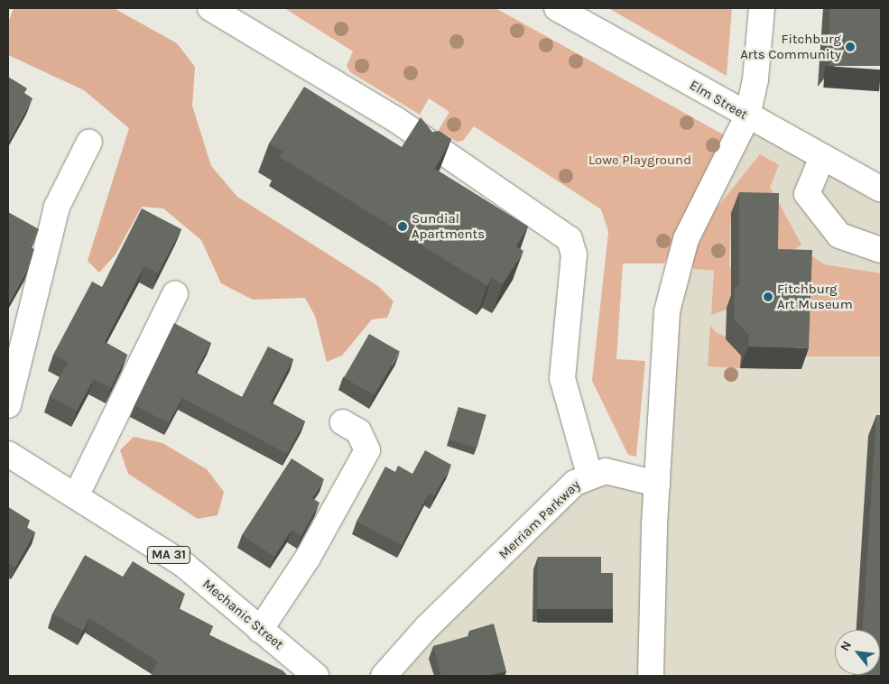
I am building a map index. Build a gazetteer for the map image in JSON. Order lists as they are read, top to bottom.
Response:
{
  "streets": {
    "street": [
      "Elm Street",
      "Merriam Parkway",
      "MA 31",
      "Mechanic Street"
    ]
  },
  "parks": ["Lowe Playground"],
  "places": ["Fitchburg Arts Community", "Sundial Apartments", "Fitchburg Art Museum"],
  "north": "top left"
}
